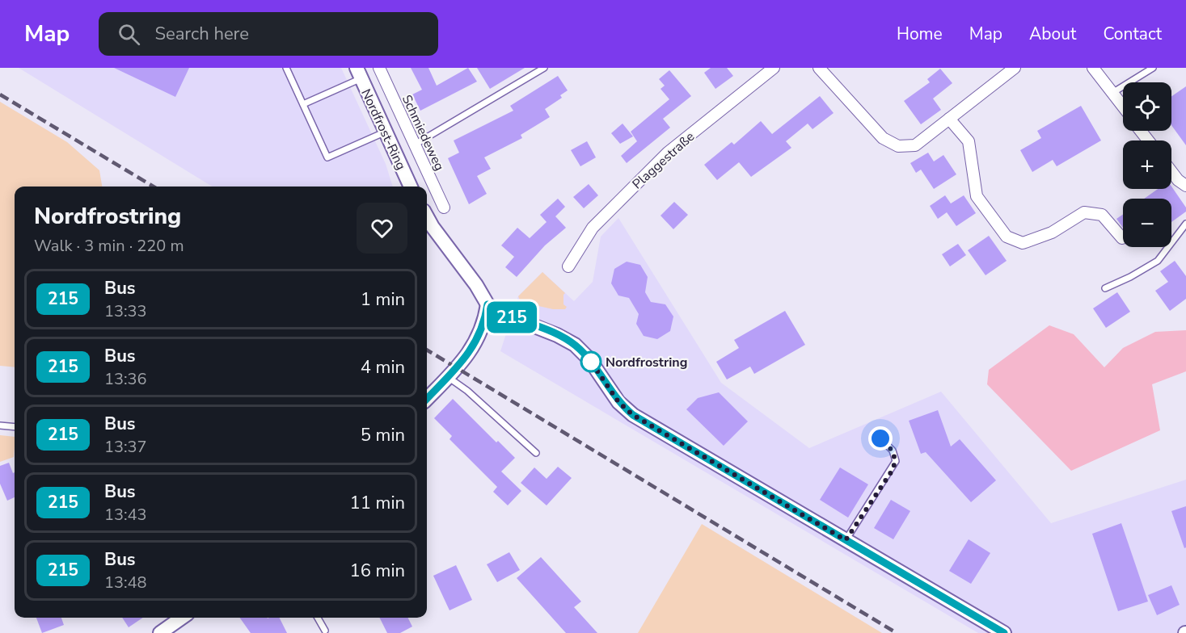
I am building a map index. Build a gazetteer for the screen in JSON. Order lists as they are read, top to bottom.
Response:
{
  "streets": {
    "street": ["Nordfrost-Ring", "Schmiedeweg", "Plaggestraße"]
  },
  "places": ["Nordfrostring"],
  "lines": ["bus line 215"],
  "page": {
    "header": "Map",
    "search": "Search here",
    "nav": [
      "Home",
      "Map",
      "About",
      "Contact"
    ],
    "on_map": "215",
    "map_buttons": ["+", "−"],
    "heading": ["Nordfrostring", "Walk · 3 min · 220 m"],
    "list": [
      {
        "mark": "215",
        "name": "Bus",
        "note": "13:33",
        "value": "1 min"
      },
      {
        "mark": "215",
        "name": "Bus",
        "note": "13:36",
        "value": "4 min"
      },
      {
        "mark": "215",
        "name": "Bus",
        "note": "13:37",
        "value": "5 min"
      },
      {
        "mark": "215",
        "name": "Bus",
        "note": "13:43",
        "value": "11 min"
      },
      {
        "mark": "215",
        "name": "Bus",
        "note": "13:48",
        "value": "16 min"
      }
    ]
  }
}
